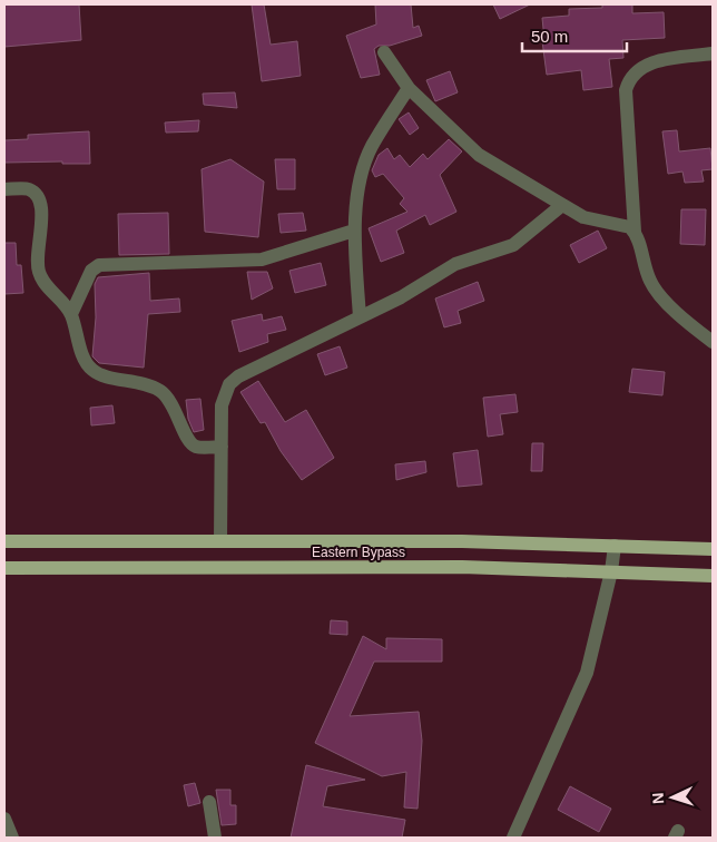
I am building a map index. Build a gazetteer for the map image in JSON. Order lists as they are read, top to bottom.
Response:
{
  "streets": {
    "main road": ["Eastern Bypass"]
  },
  "scale_bar": "50 m",
  "north": "left"
}
